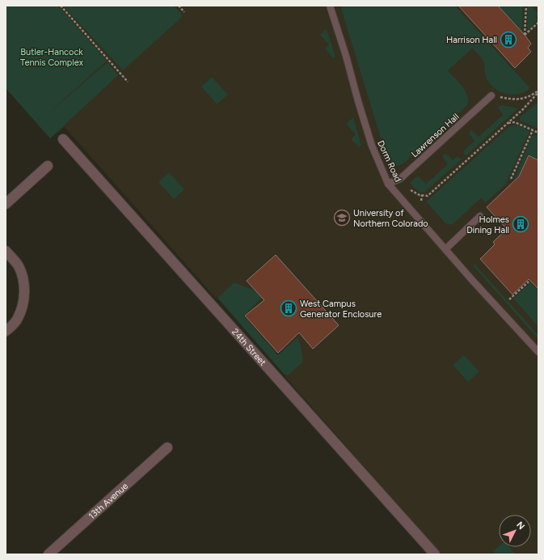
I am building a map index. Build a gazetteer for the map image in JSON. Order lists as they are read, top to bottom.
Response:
{
  "streets": {
    "street": ["24th Street", "13th Avenue"],
    "lane": ["Lawrenson Hall", "Dorm Road"]
  },
  "crossings": [
    ["Lawrenson Hall", "Dorm Road"]
  ],
  "parks": ["Butler-Hancock Tennis Complex"],
  "places": {
    "building": ["Harrison Hall", "Holmes Dining Hall", "West Campus Generator Enclosure"],
    "school or university": ["University of Northern Colorado"]
  },
  "north": "top right"
}
